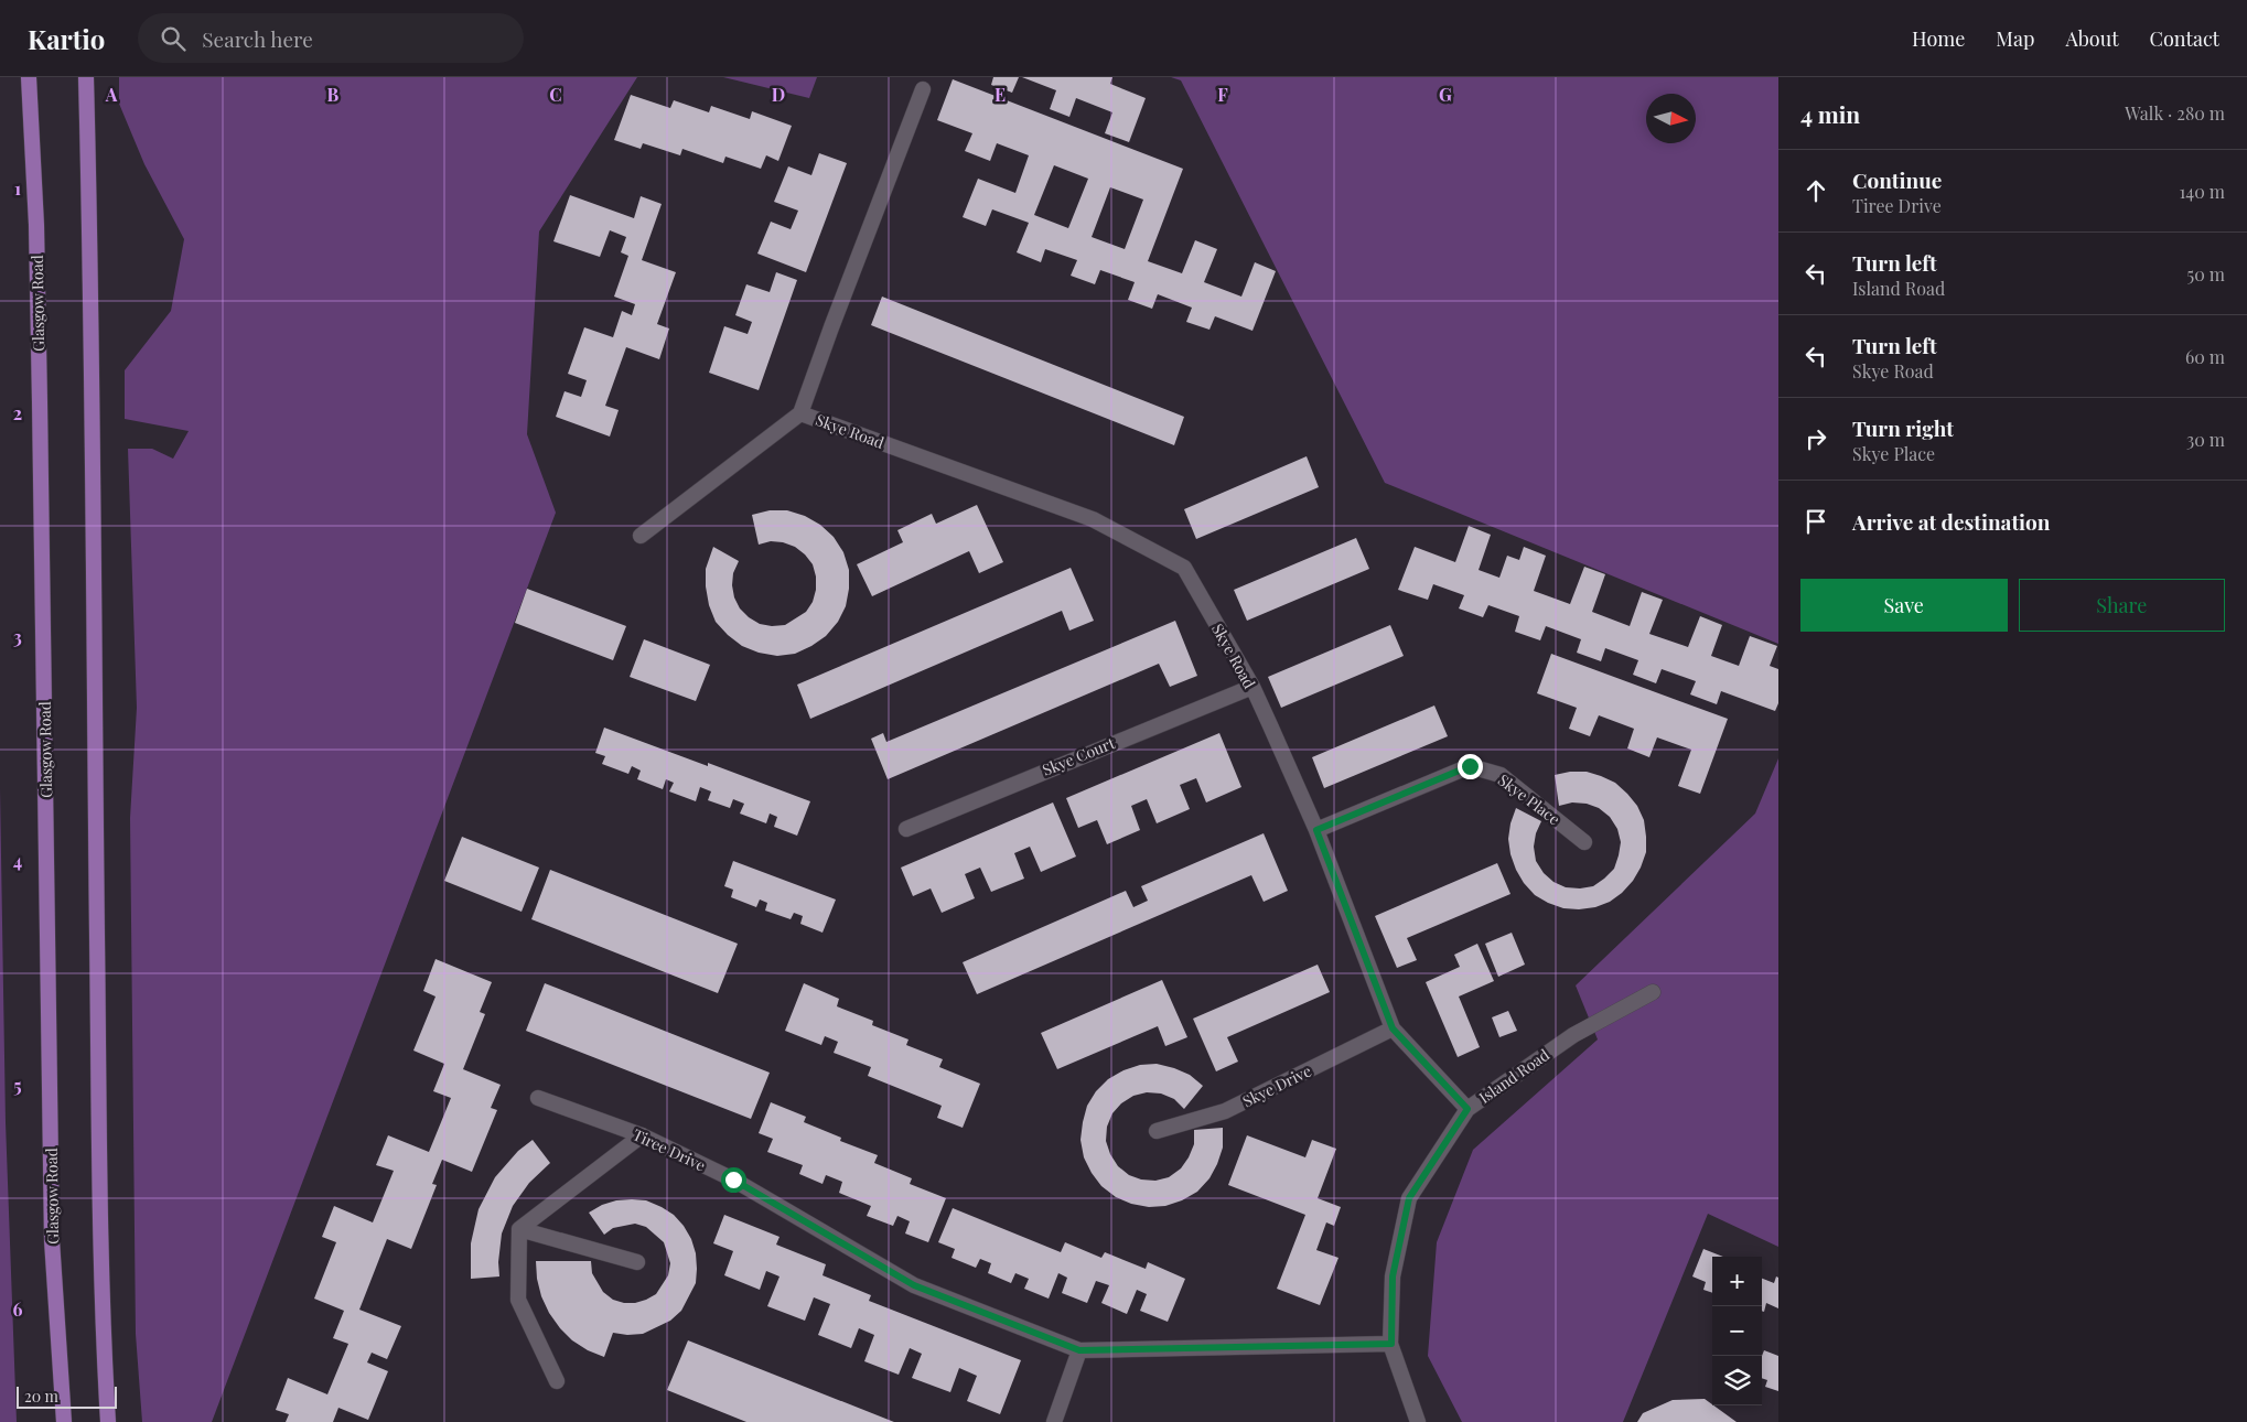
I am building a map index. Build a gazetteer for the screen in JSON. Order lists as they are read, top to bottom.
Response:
{
  "streets": {
    "main road": ["Glasgow Road"],
    "street": [
      "Skye Road",
      "Skye Court",
      "Skye Place",
      "Island Road",
      "Skye Drive",
      "Tiree Drive"
    ]
  },
  "crossings": [
    ["Skye Road", "Skye Court"],
    ["Skye Road", "Skye Place"],
    ["Skye Road", "Island Road"],
    ["Skye Road", "Skye Drive"],
    ["Island Road", "Tiree Drive"]
  ],
  "scale_bar": "20 m",
  "north": "right",
  "page": {
    "header": "Kartio",
    "search": "Search here",
    "nav": [
      "Home",
      "Map",
      "About",
      "Contact"
    ],
    "heading": ["4 min", "Walk · 280 m"],
    "list": [
      ["Continue", "Tiree Drive", "140 m"],
      ["Turn left", "Island Road", "50 m"],
      ["Turn left", "Skye Road", "60 m"],
      ["Turn right", "Skye Place", "30 m"],
      "Arrive at destination"
    ],
    "buttons": ["Save", "Share"],
    "map_buttons": ["+", "−"],
    "scale": "20 m"
  },
  "grid": {
    "columns": [
      "A",
      "B",
      "C",
      "D",
      "E",
      "F",
      "G"
    ],
    "rows": [
      "1",
      "2",
      "3",
      "4",
      "5",
      "6"
    ]
  }
}
